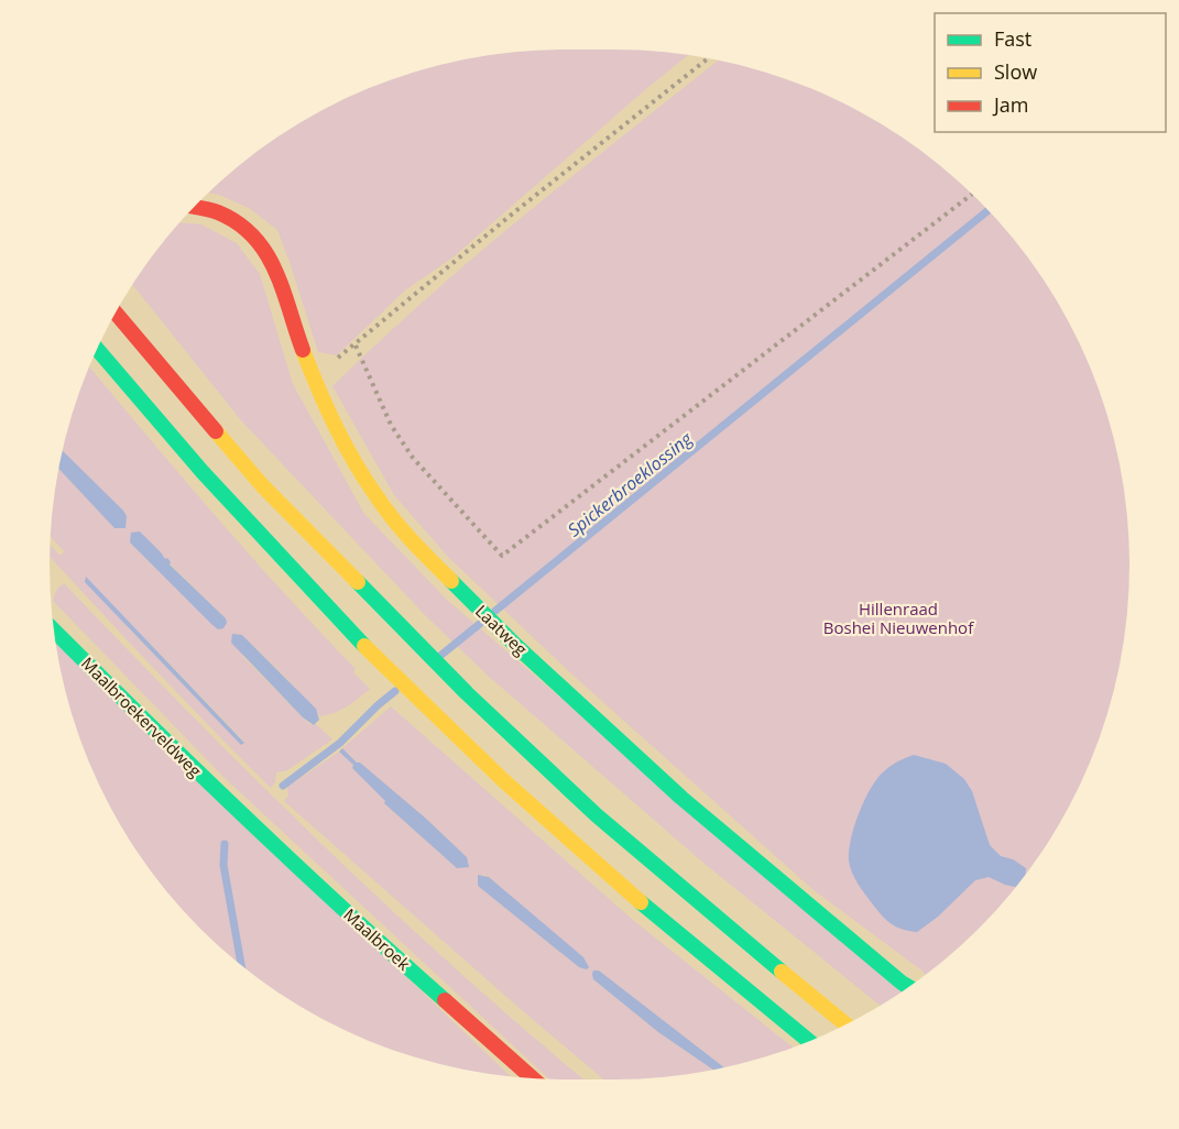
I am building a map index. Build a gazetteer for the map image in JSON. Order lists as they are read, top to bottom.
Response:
{
  "streets": {
    "main road": ["Laatweg", "Maalbroekerveldweg", "Maalbroek"]
  },
  "crossings": [
    ["Maalbroekerveldweg", "Maalbroek"]
  ],
  "water": ["Spickerbroeklossing"],
  "parks": ["Hillenraad Boshei Nieuwenhof"],
  "legend": ["Fast", "Slow", "Jam"]
}
